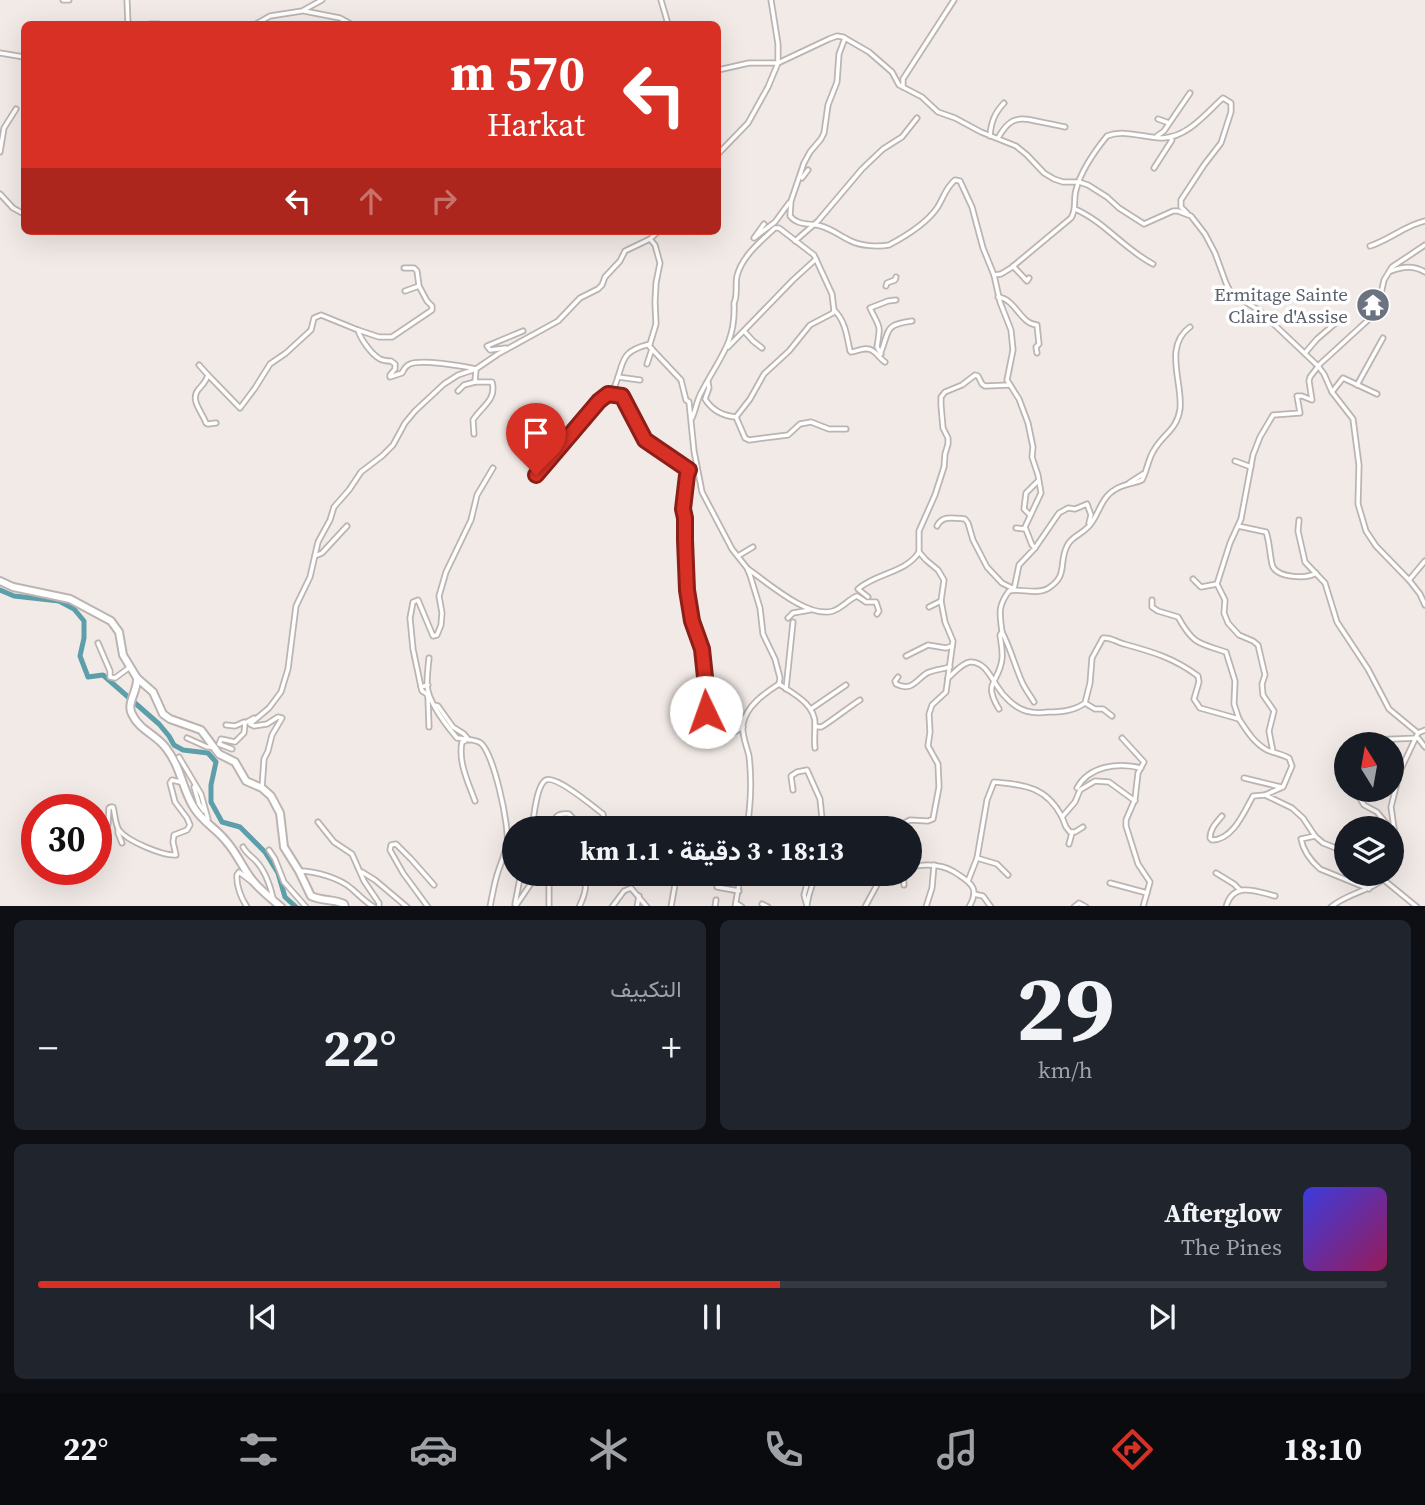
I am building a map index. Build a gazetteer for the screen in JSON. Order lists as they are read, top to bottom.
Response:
{
  "places": {
    "temple": ["Ermitage Sainte Claire d'Assise"]
  },
  "north": "top",
  "page": {
    "turn": ["570 m", "Harkat"],
    "limit": "30",
    "trip": "18:13 · 3 دقيقة · 1.1 km",
    "tile": [
      ["29", "km/h"],
      "التكييف"
    ],
    "heat": ["−", "22°", "+"],
    "song": ["Afterglow", "The Pines"],
    "tabs": ["18:10", "22°"]
  }
}
